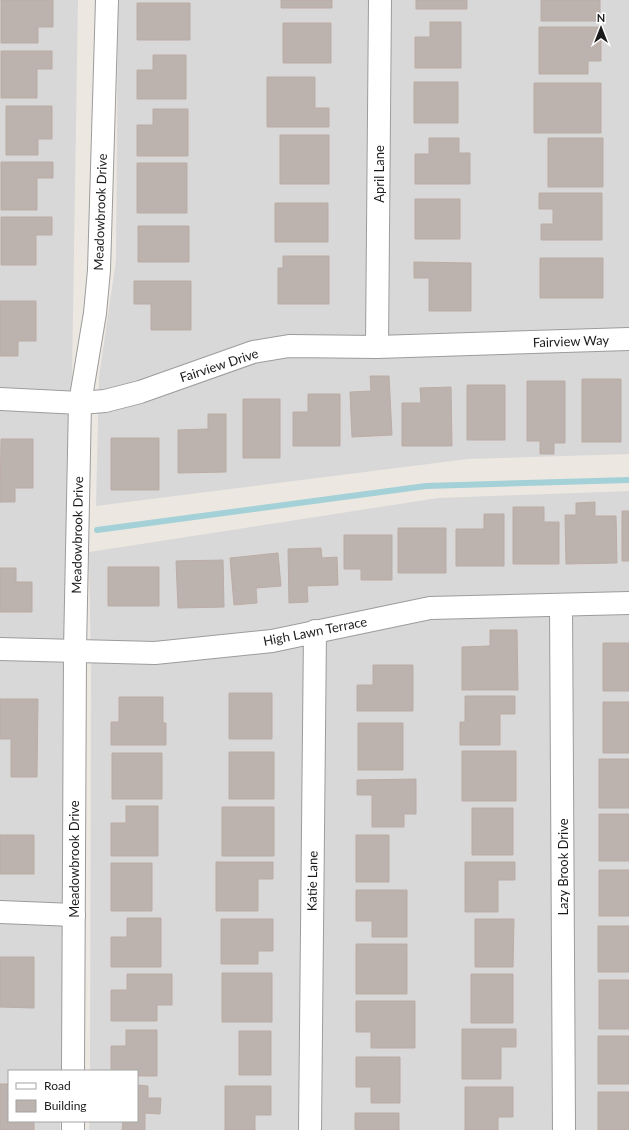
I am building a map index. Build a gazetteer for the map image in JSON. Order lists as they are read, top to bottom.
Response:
{
  "streets": {
    "street": [
      "April Lane",
      "Meadowbrook Drive",
      "Fairview Way",
      "Fairview Drive",
      "High Lawn Terrace",
      "Lazy Brook Drive",
      "Katie Lane"
    ]
  },
  "crossings": [
    ["April Lane", "Fairview Drive"],
    ["Meadowbrook Drive", "Fairview Drive"],
    ["Meadowbrook Drive", "High Lawn Terrace"],
    ["Fairview Way", "Fairview Drive"],
    ["High Lawn Terrace", "Lazy Brook Drive"],
    ["High Lawn Terrace", "Katie Lane"]
  ],
  "legend": ["Road", "Building"],
  "north": "top"
}
